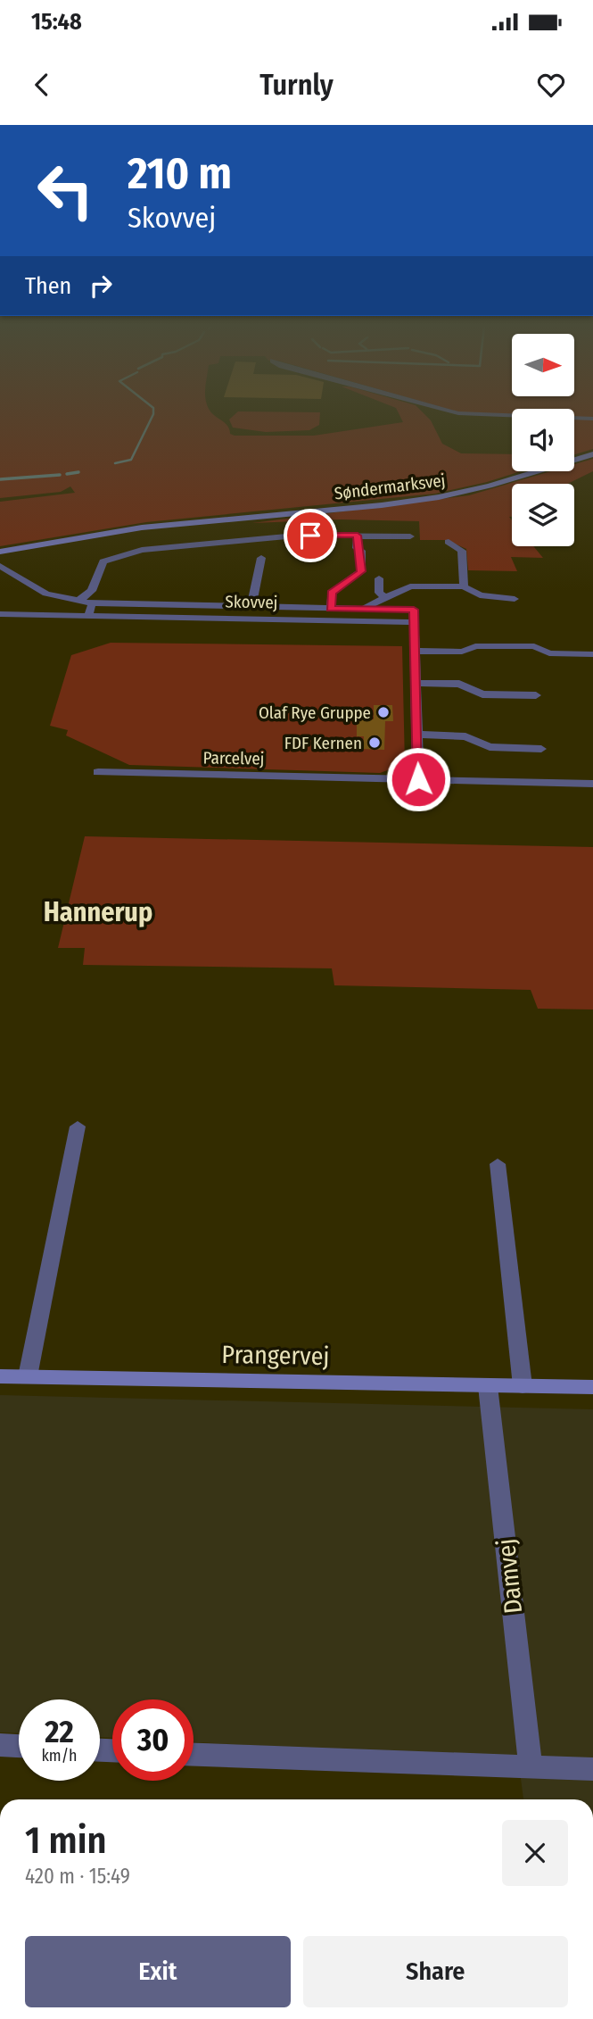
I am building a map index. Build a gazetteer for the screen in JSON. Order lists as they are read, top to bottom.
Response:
{
  "streets": {
    "street": [
      "Søndermarksvej",
      "Skovvej",
      "Parcelvej",
      "Prangervej",
      "Damvej"
    ]
  },
  "crossings": [
    ["Prangervej", "Damvej"]
  ],
  "districts": ["Hannerup"],
  "places": ["Olaf Rye Gruppe", "FDF Kernen"],
  "north": "right",
  "page": {
    "status": "15:48",
    "header": "Turnly",
    "turn": ["210 m", "Skovvej"],
    "then": "Then",
    "speed": "22 km/h",
    "limit": "30",
    "heading": ["1 min", "420 m · 15:49"],
    "buttons": ["Exit", "Share"]
  }
}
